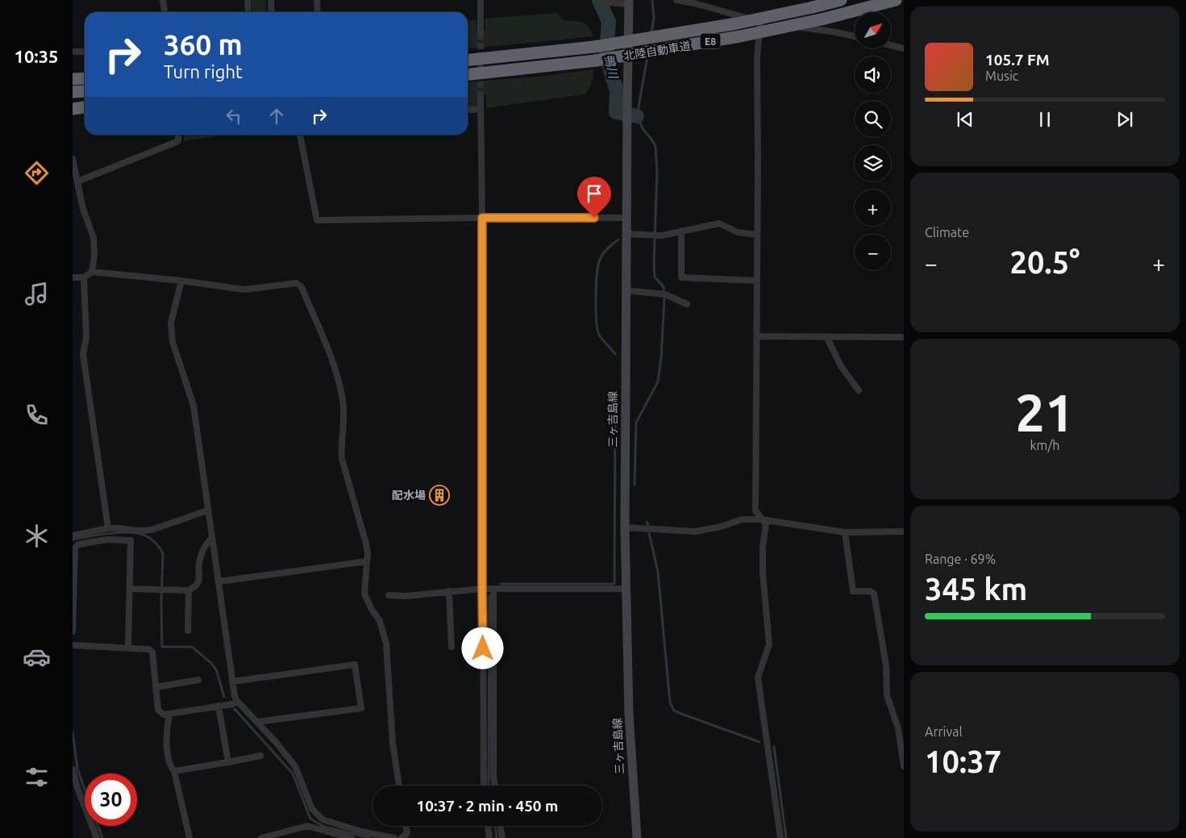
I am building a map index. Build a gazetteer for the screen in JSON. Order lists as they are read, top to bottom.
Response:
{
  "streets": {
    "highway": ["E8", "北陸自動車道"],
    "main road": ["三ヶ吉島線"]
  },
  "water": ["鴨川"],
  "places": {
    "building": ["配水場"]
  },
  "north": "top right",
  "page": {
    "tabs": "10:35",
    "map_buttons": ["+", "−"],
    "turn": ["360 m", "Turn right"],
    "song": ["105.7 FM", "Music"],
    "tile": [
      "Climate",
      ["21", "km/h"],
      ["Range · 69%", "345 km"],
      ["Arrival", "10:37"]
    ],
    "heat": ["−", "20.5°", "+"],
    "limit": "30",
    "trip": "10:37 · 2 min · 450 m"
  }
}
